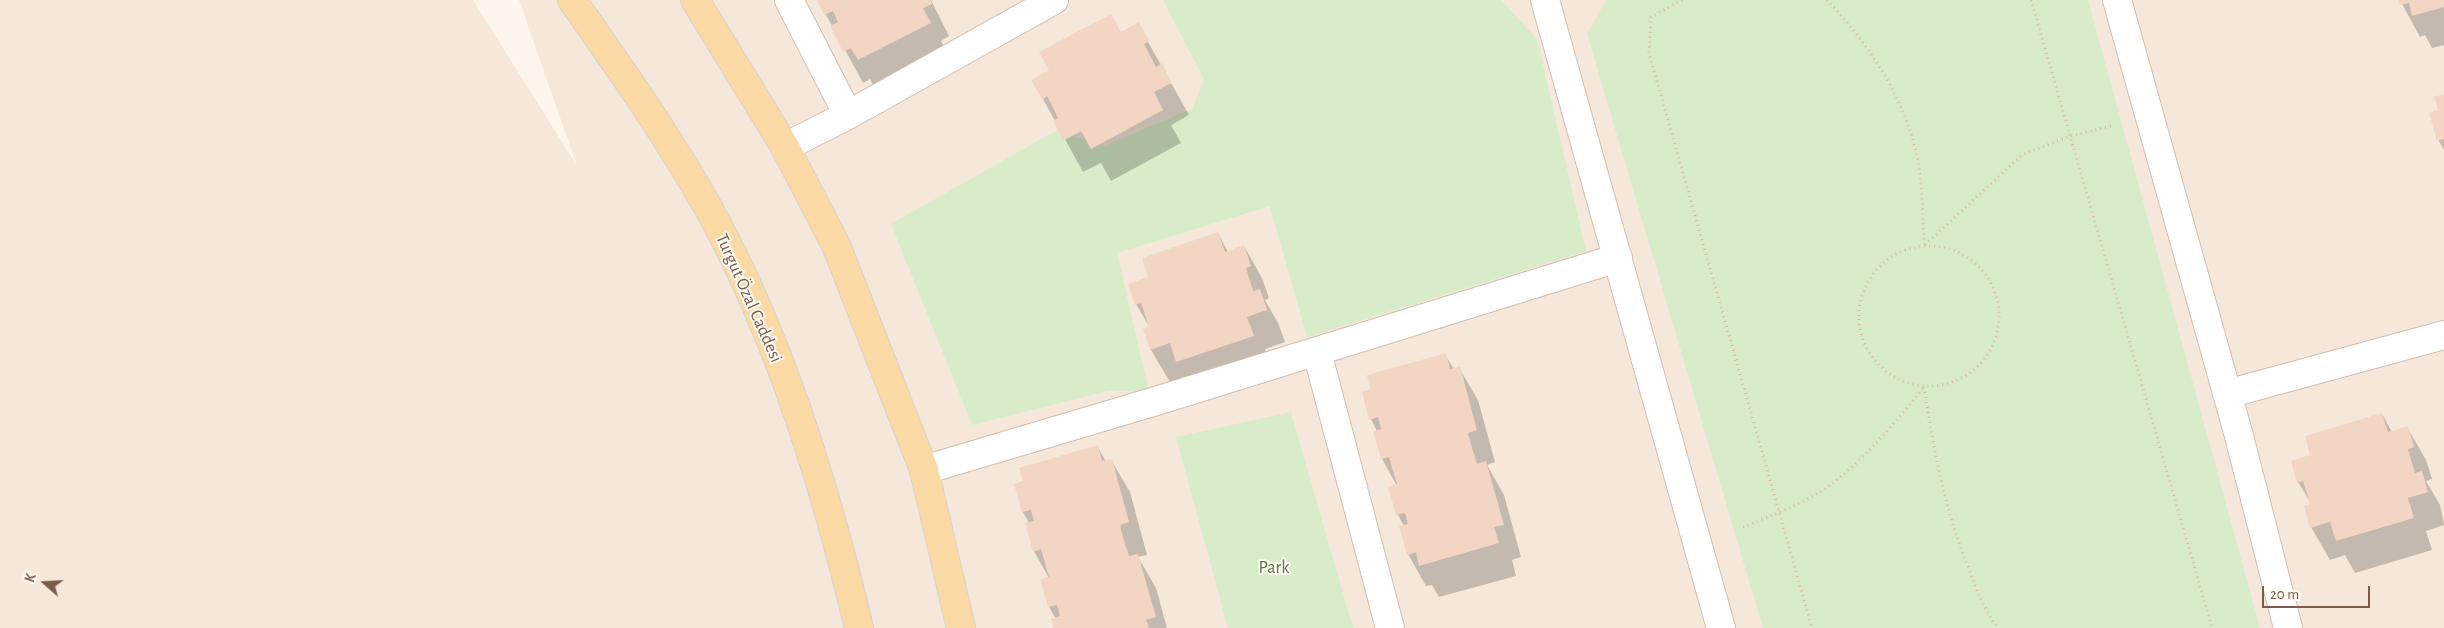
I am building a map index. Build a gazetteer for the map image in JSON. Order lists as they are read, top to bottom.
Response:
{
  "streets": {
    "main road": ["Turgut Özal Caddesi"]
  },
  "parks": ["Park"],
  "scale_bar": "20 m",
  "north": "left"
}
